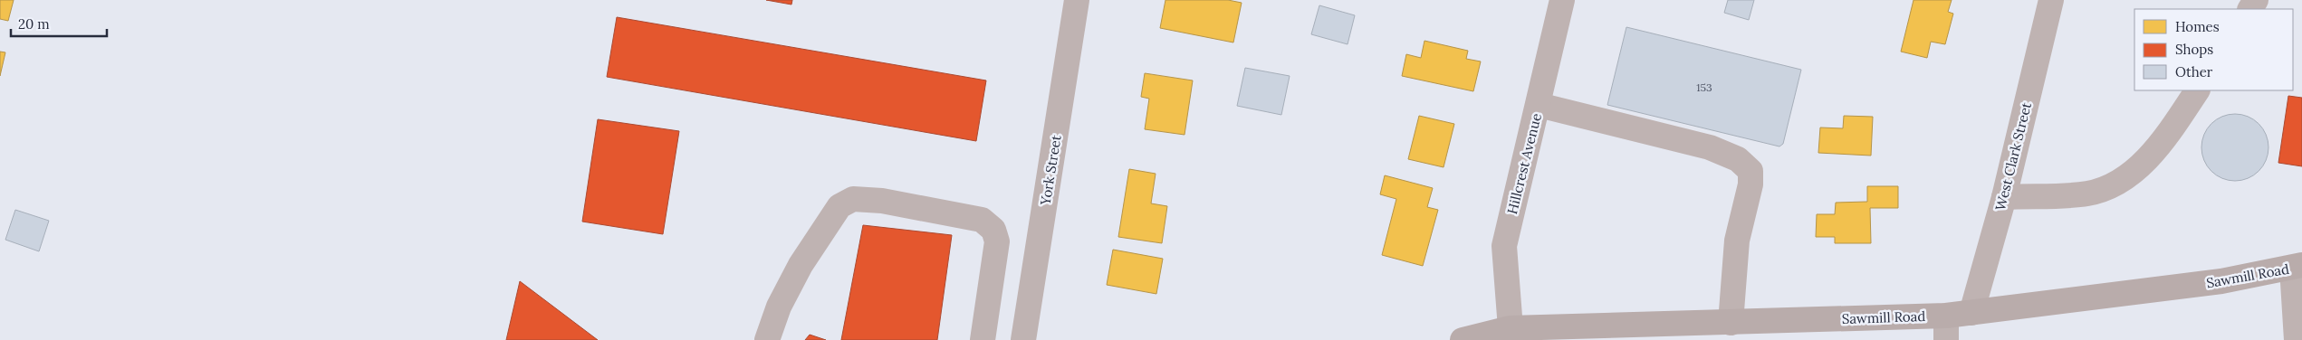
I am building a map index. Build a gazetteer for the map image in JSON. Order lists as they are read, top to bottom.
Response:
{
  "streets": {
    "main road": ["Sawmill Road"],
    "street": ["West Clark Street", "Hillcrest Avenue", "York Street"]
  },
  "crossings": [
    ["West Clark Street", "Sawmill Road"],
    ["Hillcrest Avenue", "Sawmill Road"]
  ],
  "house_numbers": ["153"],
  "legend": ["Homes", "Shops", "Other"],
  "scale_bar": "20 m"
}
